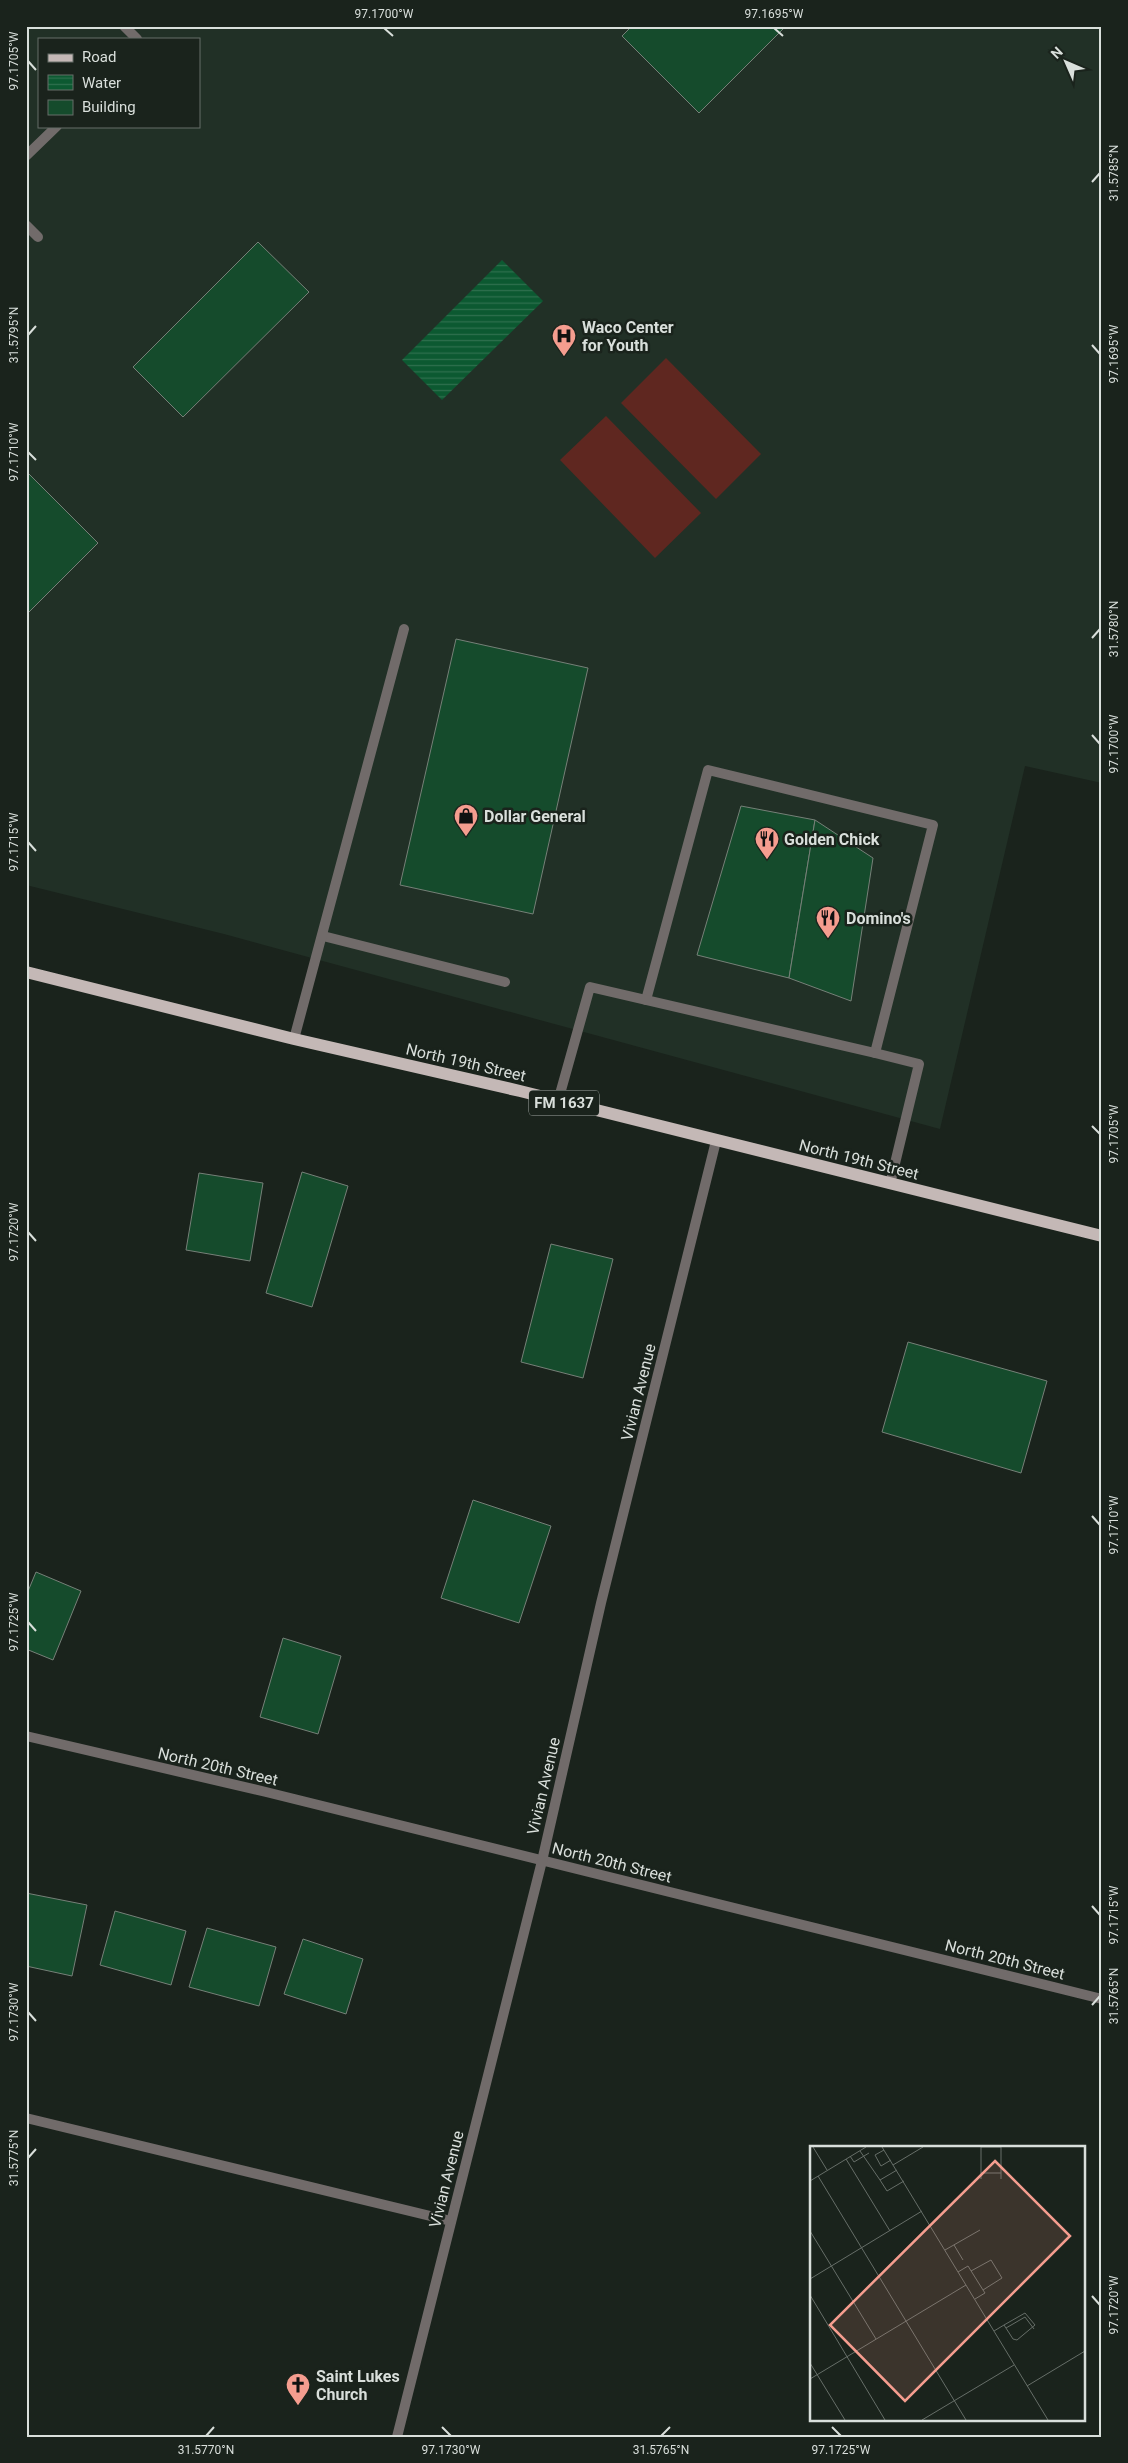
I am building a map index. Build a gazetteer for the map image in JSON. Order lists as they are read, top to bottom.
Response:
{
  "streets": {
    "main road": ["North 19th Street", "FM 1637"],
    "street": ["Vivian Avenue", "North 20th Street"]
  },
  "crossings": [
    ["North 19th Street", "Vivian Avenue"],
    ["Vivian Avenue", "North 20th Street"]
  ],
  "places": {
    "hospital": ["Waco Center for Youth"],
    "shop": ["Dollar General"],
    "restaurant": ["Golden Chick", "Domino's"],
    "church": ["Saint Lukes Church"]
  },
  "legend": ["Road", "Water", "Building"],
  "north": "top left",
  "coordinates": [
    "97.1700°W",
    "97.1695°W",
    "97.1705°W",
    "31.5785°N",
    "31.5795°N",
    "97.1710°W",
    "31.5780°N",
    "97.1715°W",
    "97.1720°W",
    "97.1725°W",
    "31.5765°N",
    "97.1730°W",
    "31.5775°N",
    "31.5770°N"
  ]
}
